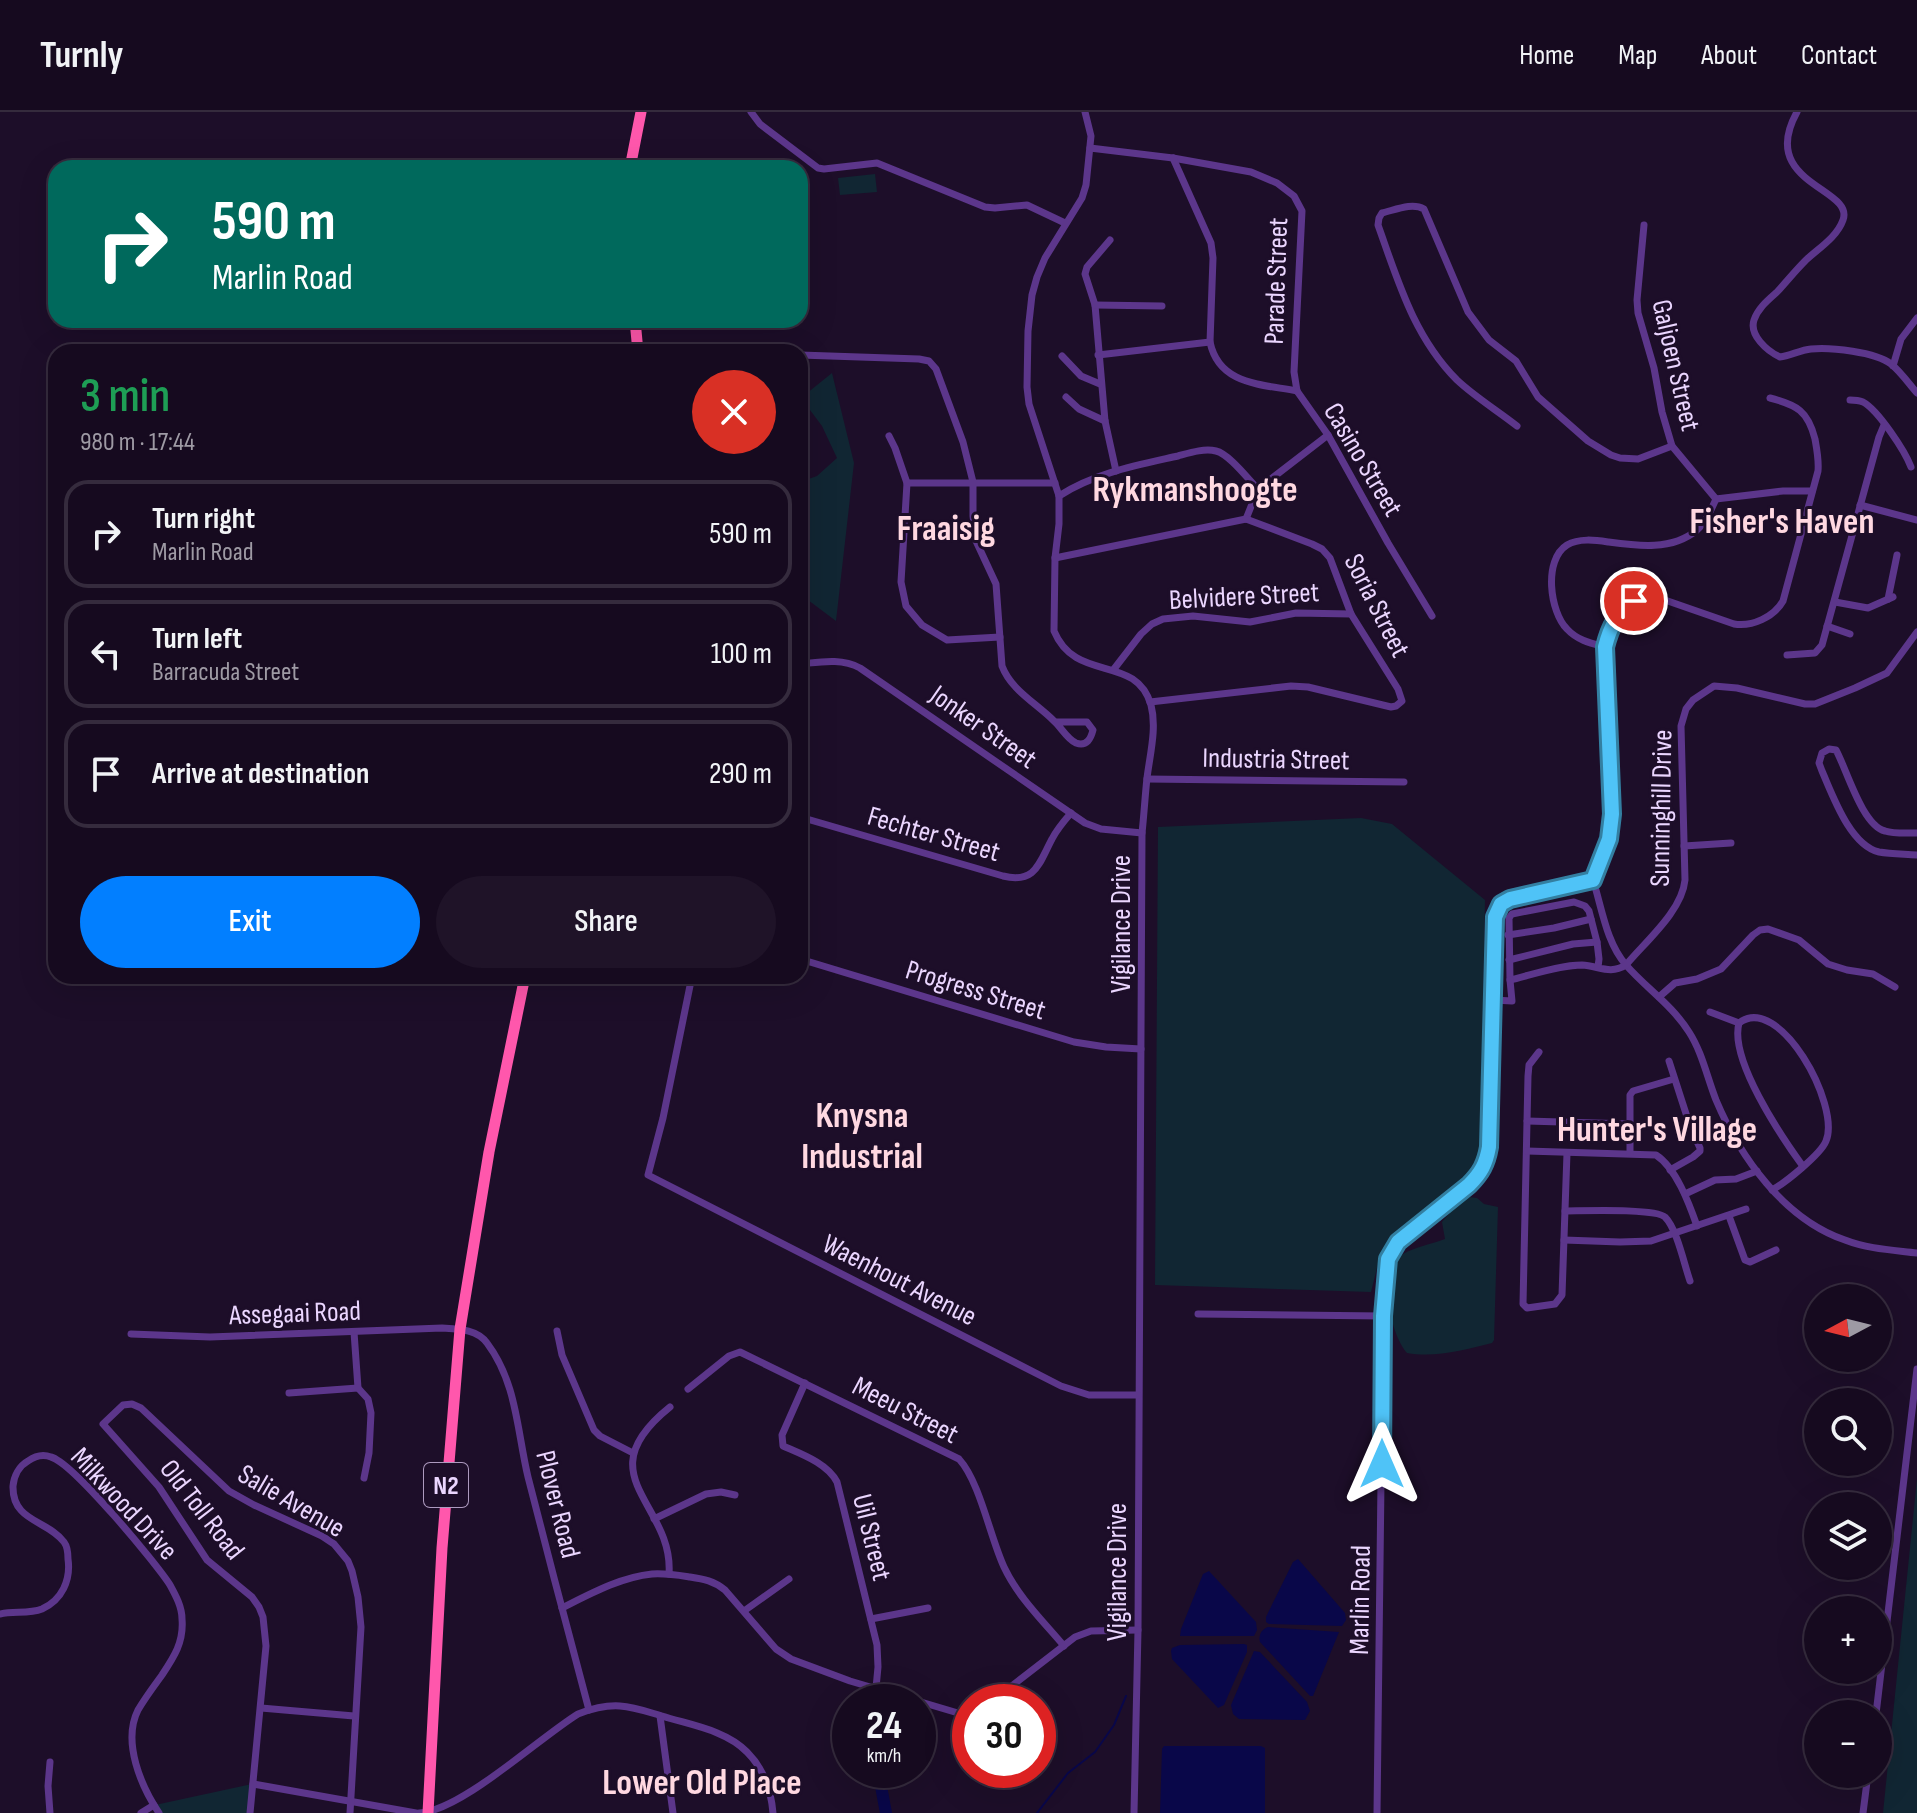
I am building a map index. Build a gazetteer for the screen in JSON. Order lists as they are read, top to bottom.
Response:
{
  "streets": {
    "highway": ["N2"],
    "street": [
      "Parade Street",
      "Galjoen Street",
      "Casino Street",
      "Belvidere Street",
      "Soria Street",
      "Jonker Street",
      "Industria Street",
      "Sunninghill Drive",
      "Fechter Street",
      "Vigilance Drive",
      "Progress Street",
      "Waenhout Avenue",
      "Assegaai Road",
      "Meeu Street",
      "Salie Avenue",
      "Milkwood Drive",
      "Plover Road",
      "Old Toll Road",
      "Uil Street",
      "Marlin Road"
    ]
  },
  "crossings": [
    ["Parade Street", "Casino Street"],
    ["Belvidere Street", "Soria Street"],
    ["Soria Street", "Vigilance Drive"],
    ["Jonker Street", "Fechter Street"],
    ["Jonker Street", "Vigilance Drive"],
    ["Industria Street", "Vigilance Drive"],
    ["Vigilance Drive", "Progress Street"],
    ["Vigilance Drive", "Waenhout Avenue"],
    ["Assegaai Road", "N2"],
    ["Assegaai Road", "Plover Road"],
    ["Meeu Street", "Uil Street"],
    ["N2", "Plover Road"],
    ["Salie Avenue", "Old Toll Road"]
  ],
  "districts": [
    "Rykmanshoogte",
    "Fisher's Haven",
    "Fraaisig",
    "Knysna Industrial",
    "Hunter's Village",
    "Lower Old Place"
  ],
  "north": "left",
  "page": {
    "header": "Turnly",
    "nav": [
      "Home",
      "Map",
      "About",
      "Contact"
    ],
    "turn": ["590 m", "Marlin Road"],
    "heading": ["3 min", "980 m · 17:44"],
    "list": [
      {
        "name": "Turn right",
        "note": "Marlin Road",
        "value": "590 m"
      },
      {
        "name": "Turn left",
        "note": "Barracuda Street",
        "value": "100 m"
      },
      {
        "name": "Arrive at destination",
        "value": "290 m"
      }
    ],
    "buttons": ["Exit", "Share"],
    "map_buttons": ["+", "−"],
    "speed": "24 km/h",
    "limit": "30"
  }
}
